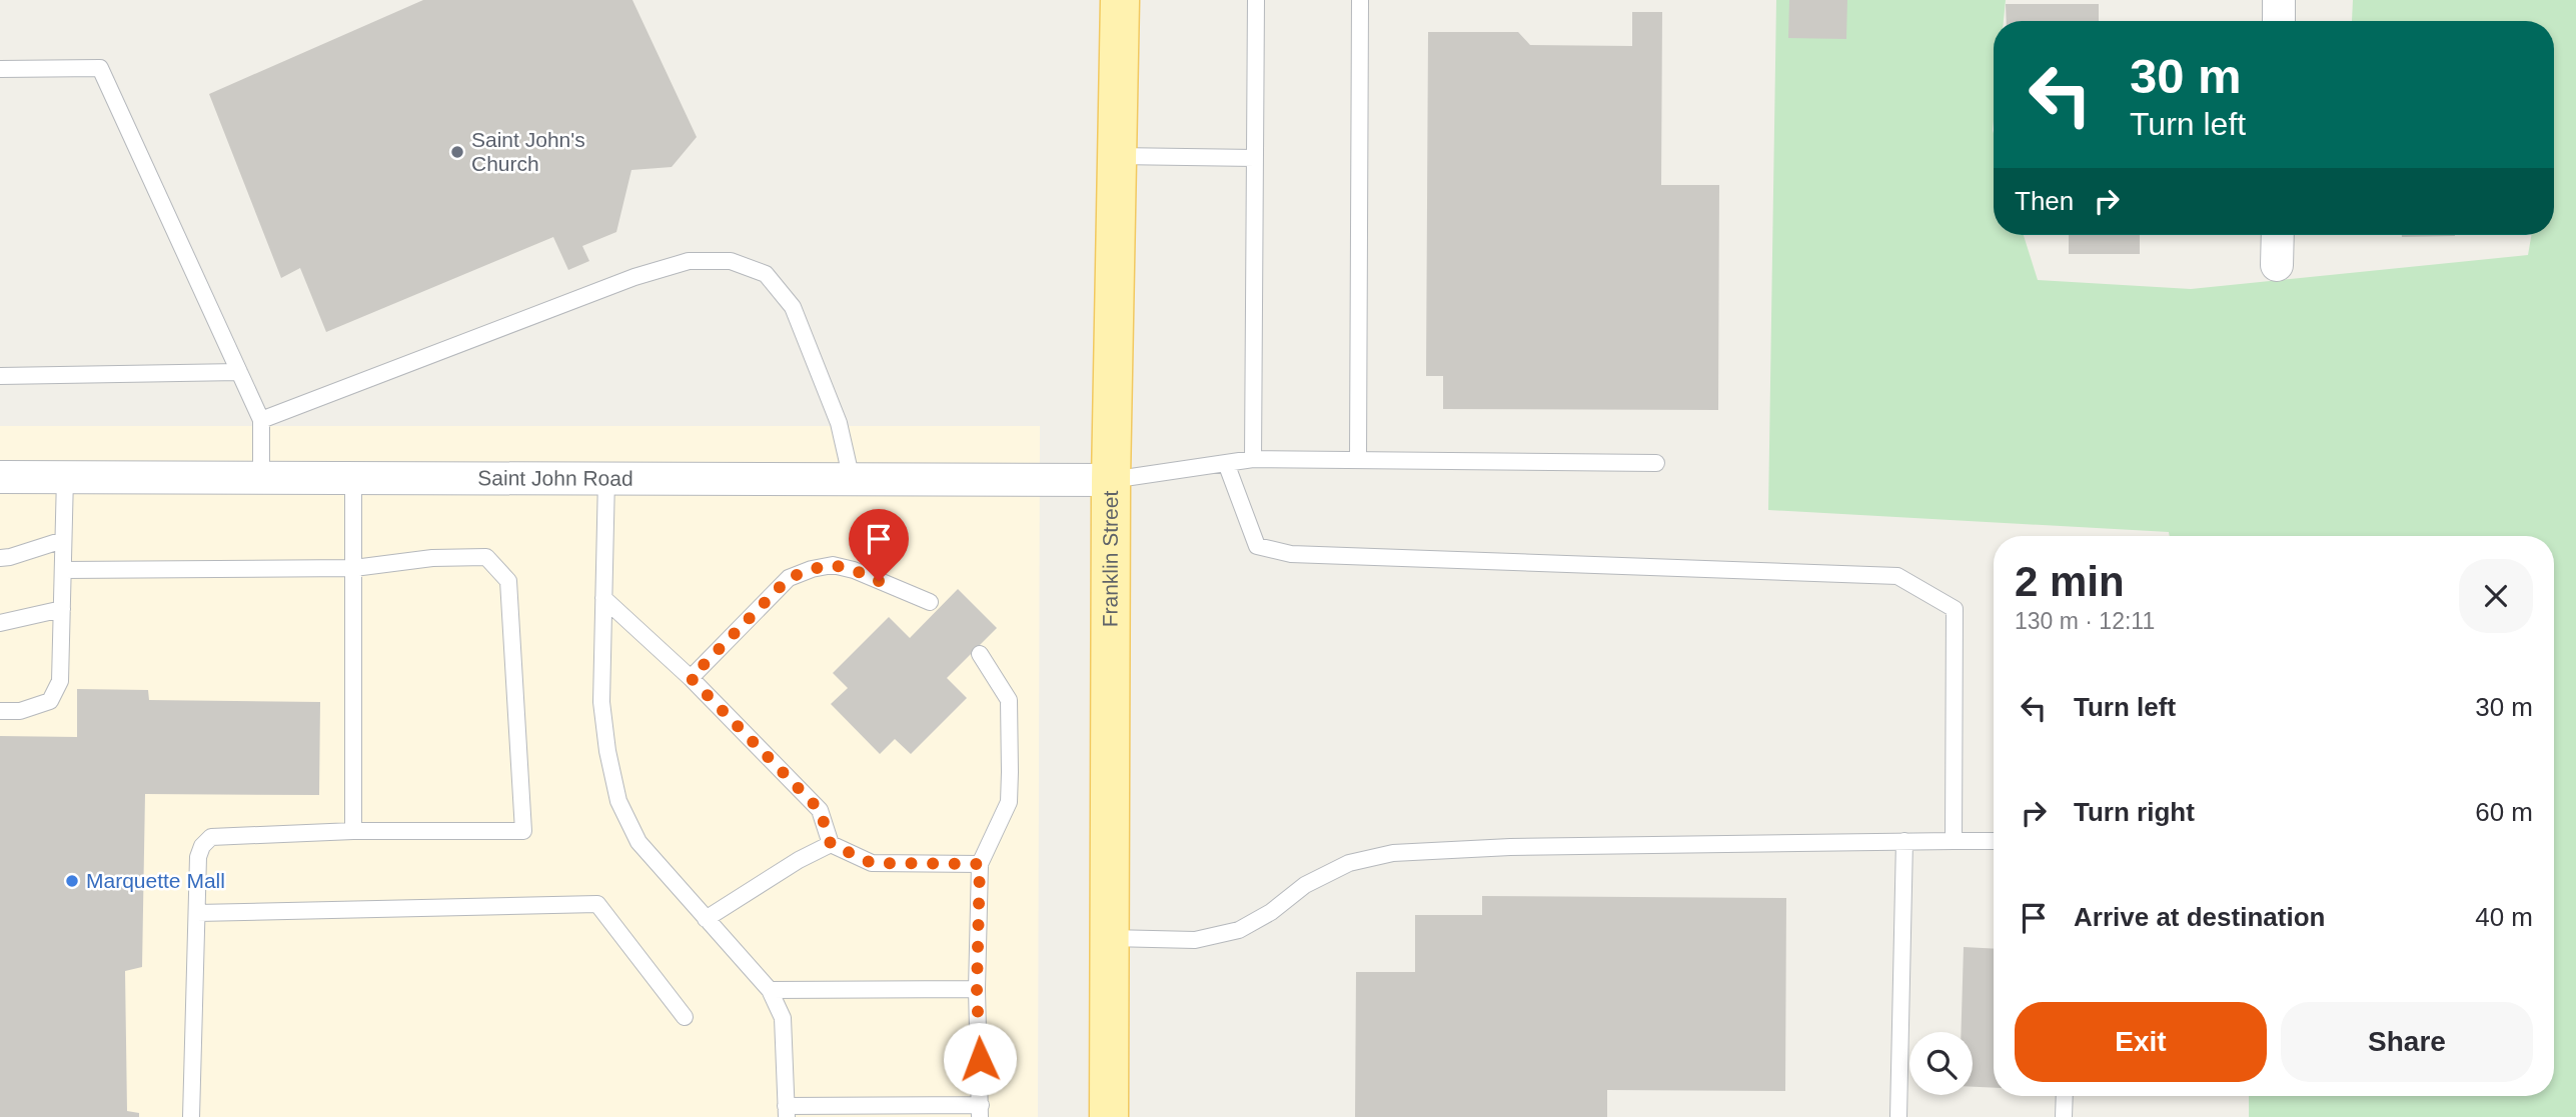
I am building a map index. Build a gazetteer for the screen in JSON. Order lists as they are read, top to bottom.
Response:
{
  "streets": {
    "main road": ["Franklin Street"],
    "street": ["Saint John Road"]
  },
  "crossings": [
    ["Saint John Road", "Franklin Street"]
  ],
  "places": ["Saint John's Church", "Marquette Mall"],
  "page": {
    "turn": ["30 m", "Turn left"],
    "then": "Then",
    "heading": ["2 min", "130 m · 12:11"],
    "list": [
      {
        "name": "Turn left",
        "value": "30 m"
      },
      {
        "name": "Turn right",
        "value": "60 m"
      },
      {
        "name": "Arrive at destination",
        "value": "40 m"
      }
    ],
    "buttons": ["Exit", "Share"]
  }
}
